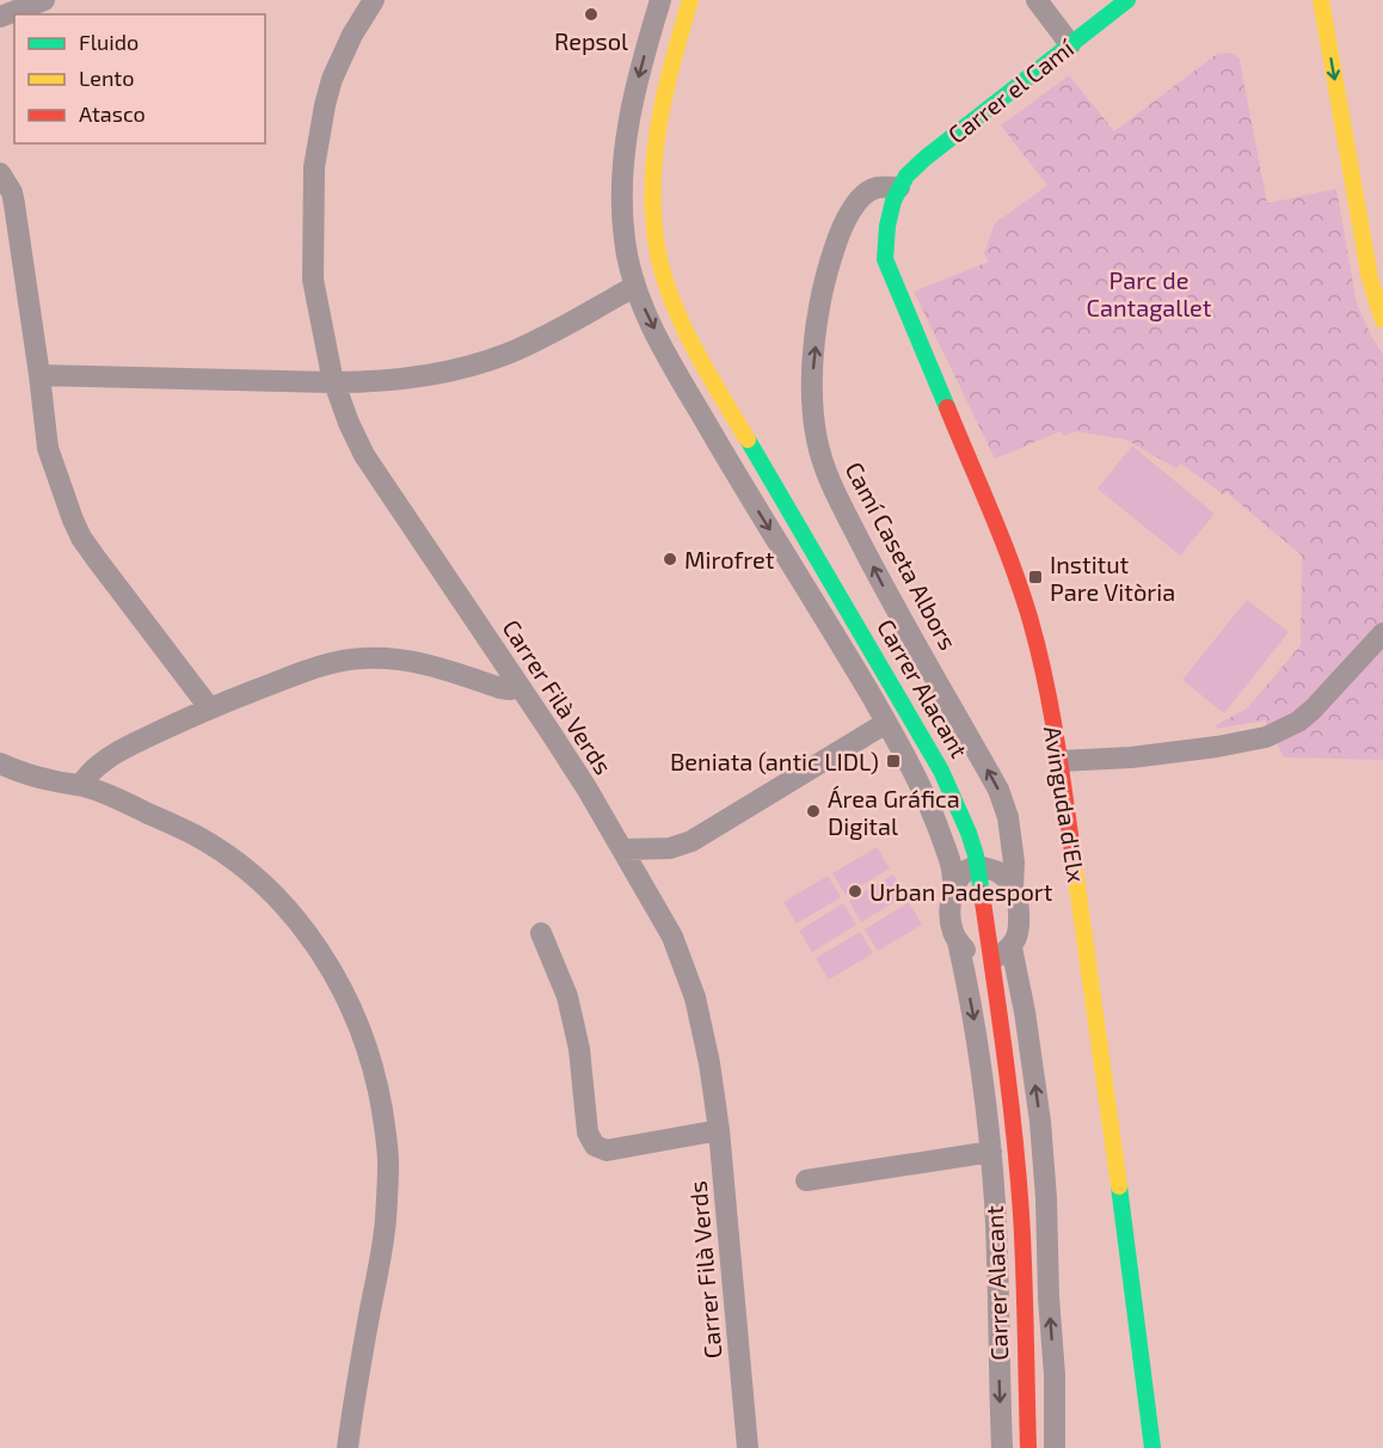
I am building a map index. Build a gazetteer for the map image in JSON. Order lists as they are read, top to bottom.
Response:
{
  "streets": {
    "street": [
      "Carrer el Camí",
      "Camí Caseta Albors",
      "Carrer Alacant",
      "Carrer Filà Verds",
      "Avinguda d'Elx"
    ]
  },
  "crossings": [
    ["Carrer el Camí", "Camí Caseta Albors"],
    ["Carrer el Camí", "Avinguda d'Elx"],
    ["Camí Caseta Albors", "Avinguda d'Elx"]
  ],
  "one_way": ["Camí Caseta Albors"],
  "parks": ["Parc de Cantagallet"],
  "places": {
    "other": [
      "Repsol",
      "Mirofret",
      "Área Gráfica Digital",
      "Urban Padesport"
    ],
    "transit": ["Institut Pare Vitòria", "Beniata (antic LIDL)"]
  },
  "legend": ["Fluido", "Lento", "Atasco"]
}
